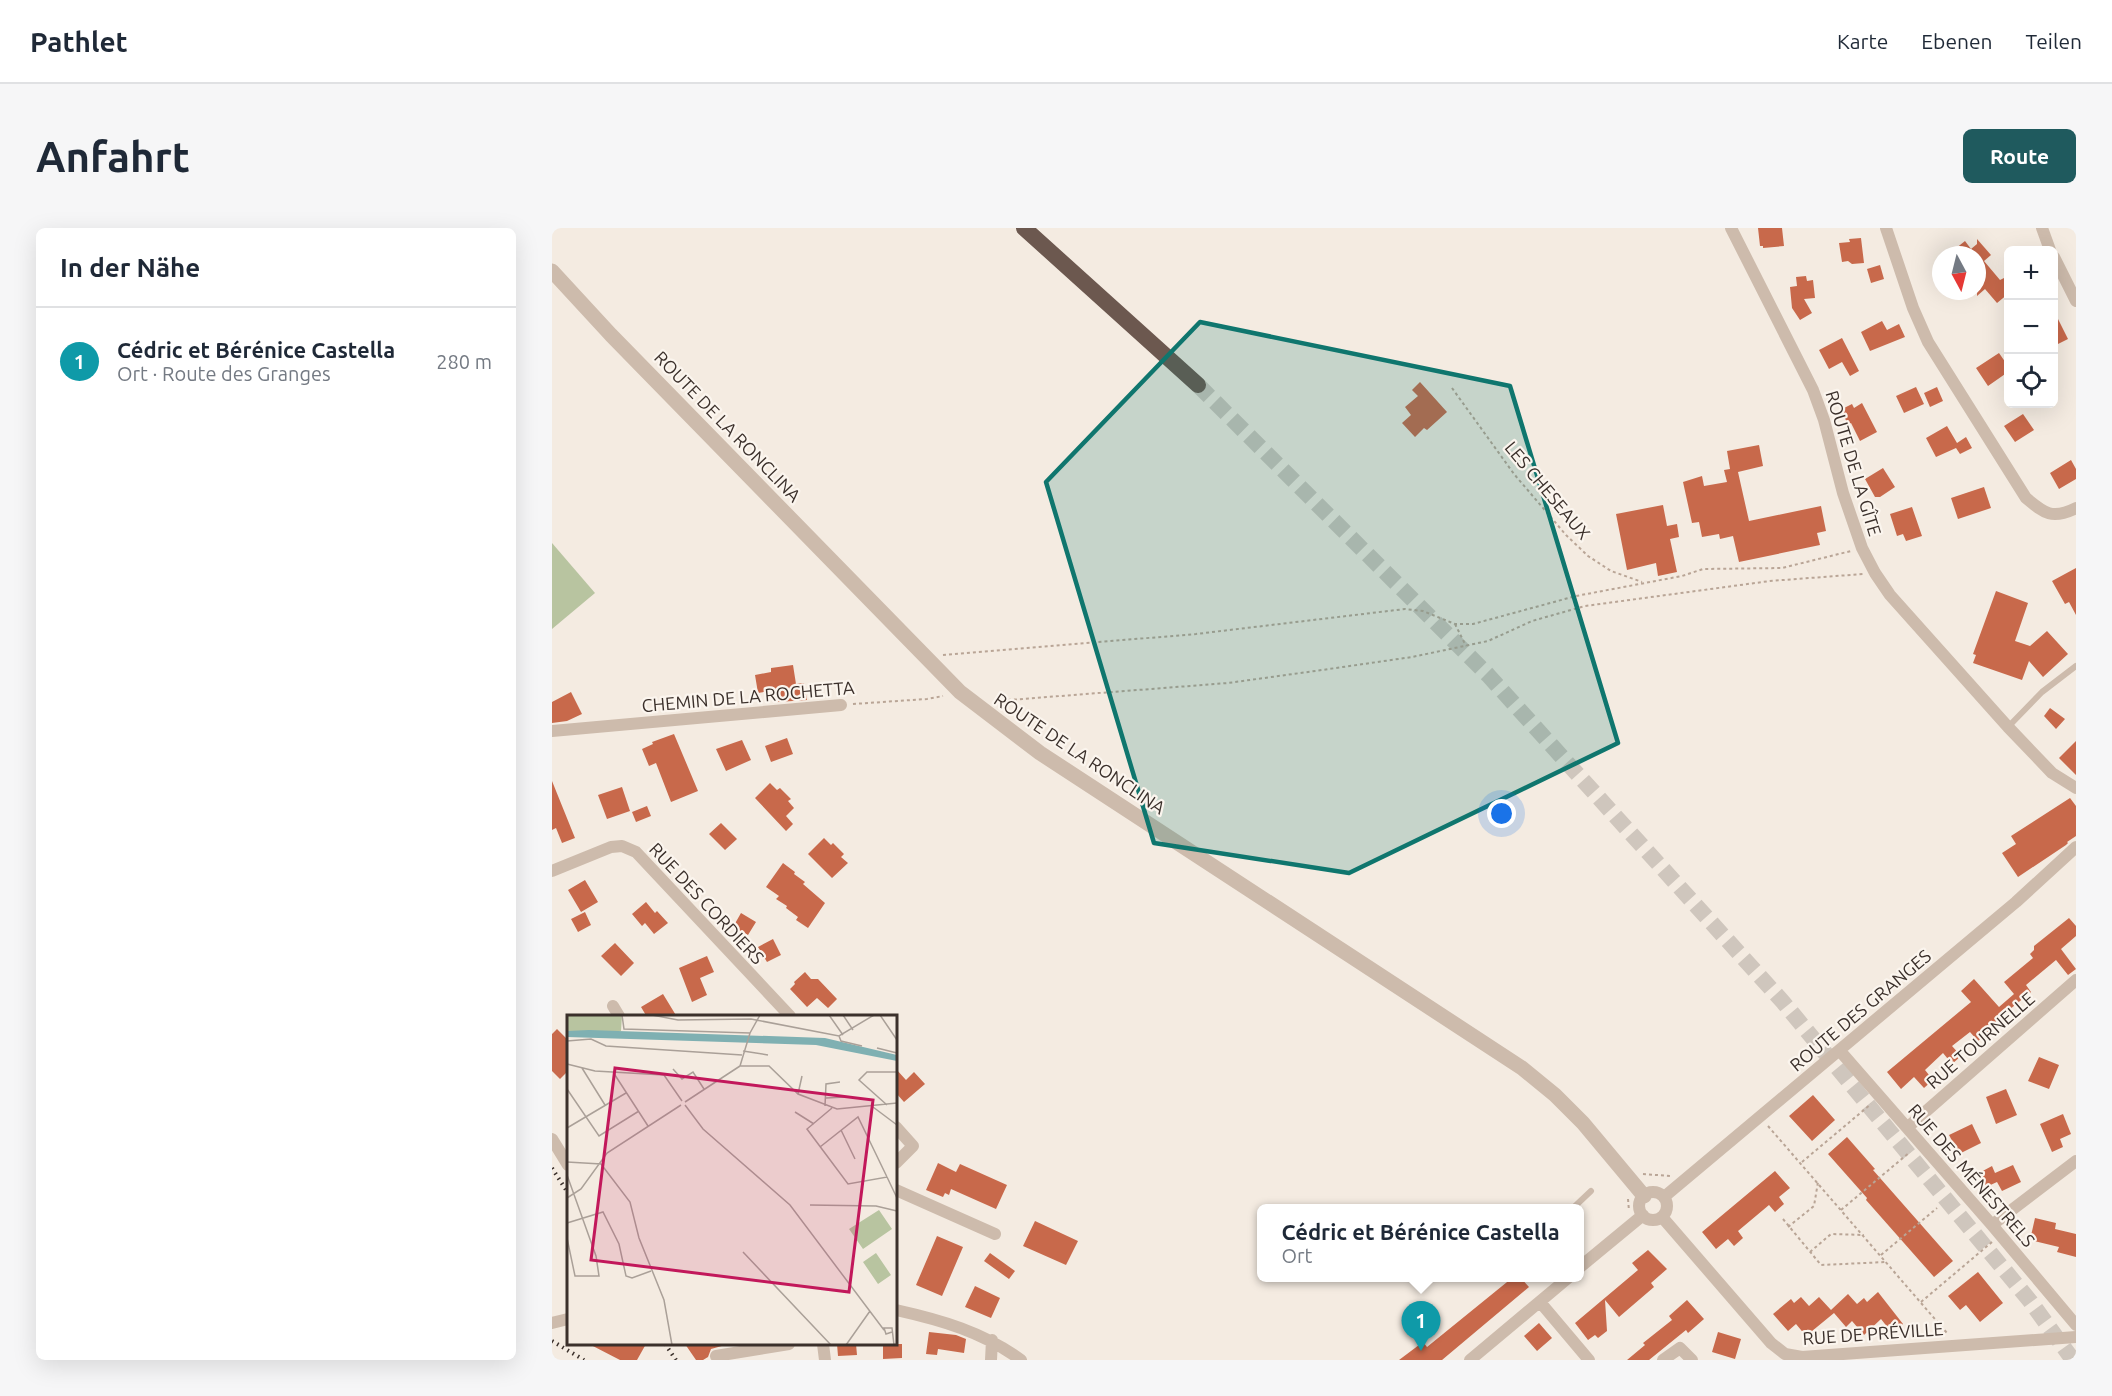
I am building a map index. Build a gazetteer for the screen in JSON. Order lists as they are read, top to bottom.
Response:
{
  "streets": {
    "street": [
      "ROUTE DE LA RONCLINA",
      "ROUTE DE LA GÎTE",
      "CHEMIN DE LA ROCHETTA",
      "RUE DES CORDIERS",
      "ROUTE DES GRANGES",
      "RUE TOURNELLE",
      "RUE DES MÉNESTRELS",
      "RUE DE PRÉVILLE"
    ],
    "path": ["LES CHESEAUX"]
  },
  "crossings": [
    ["ROUTE DE LA RONCLINA", "ROUTE DES GRANGES"],
    ["ROUTE DE LA RONCLINA", "RUE DE PRÉVILLE"],
    ["ROUTE DES GRANGES", "RUE DES MÉNESTRELS"],
    ["ROUTE DES GRANGES", "RUE DE PRÉVILLE"],
    ["RUE TOURNELLE", "RUE DES MÉNESTRELS"]
  ],
  "north": "bottom",
  "page": {
    "header": "Pathlet",
    "nav": ["Karte", "Ebenen", "Teilen"],
    "buttons": "Route",
    "title": "Anfahrt",
    "heading": "In der Nähe",
    "map_buttons": ["+", "−"],
    "list": [
      {
        "mark": "1",
        "name": "Cédric et Bérénice Castella",
        "note": "Ort · Route des Granges",
        "value": "280 m"
      }
    ],
    "popup": ["Cédric et Bérénice Castella", "Ort"],
    "pins": "1"
  }
}
